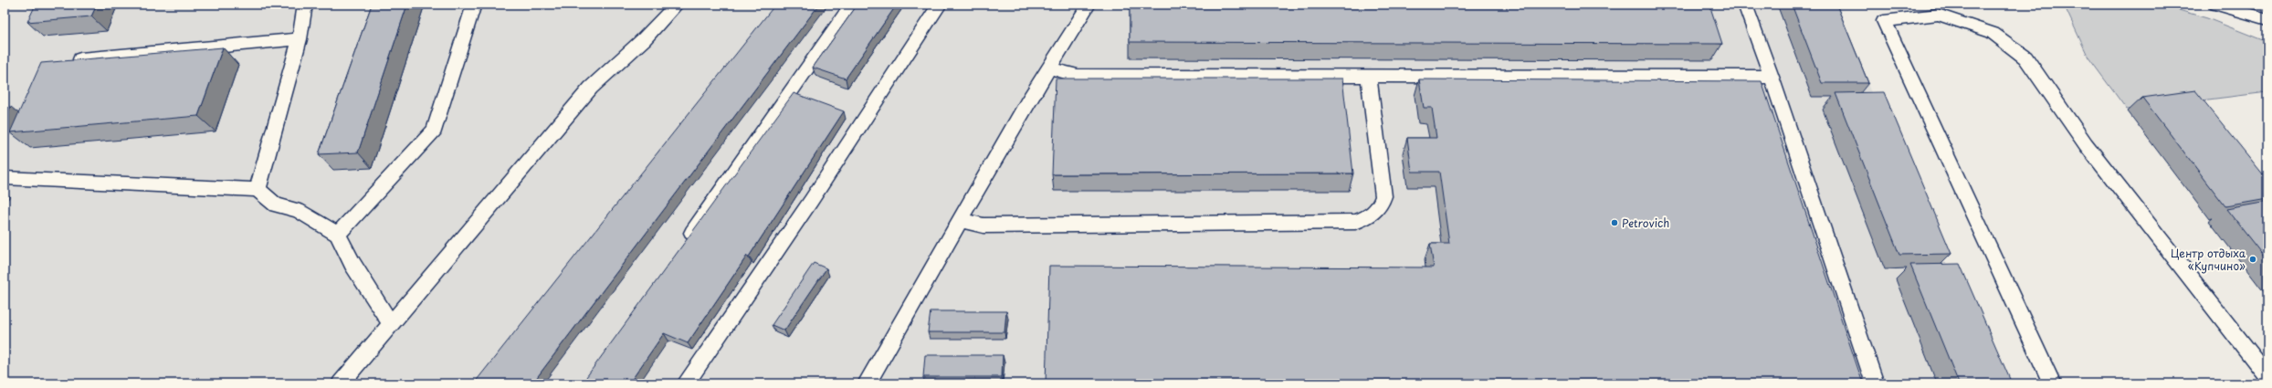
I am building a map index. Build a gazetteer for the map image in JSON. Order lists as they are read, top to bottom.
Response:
{
  "places": ["Petrovich", "Центр отдыха «Купчино»"]
}
